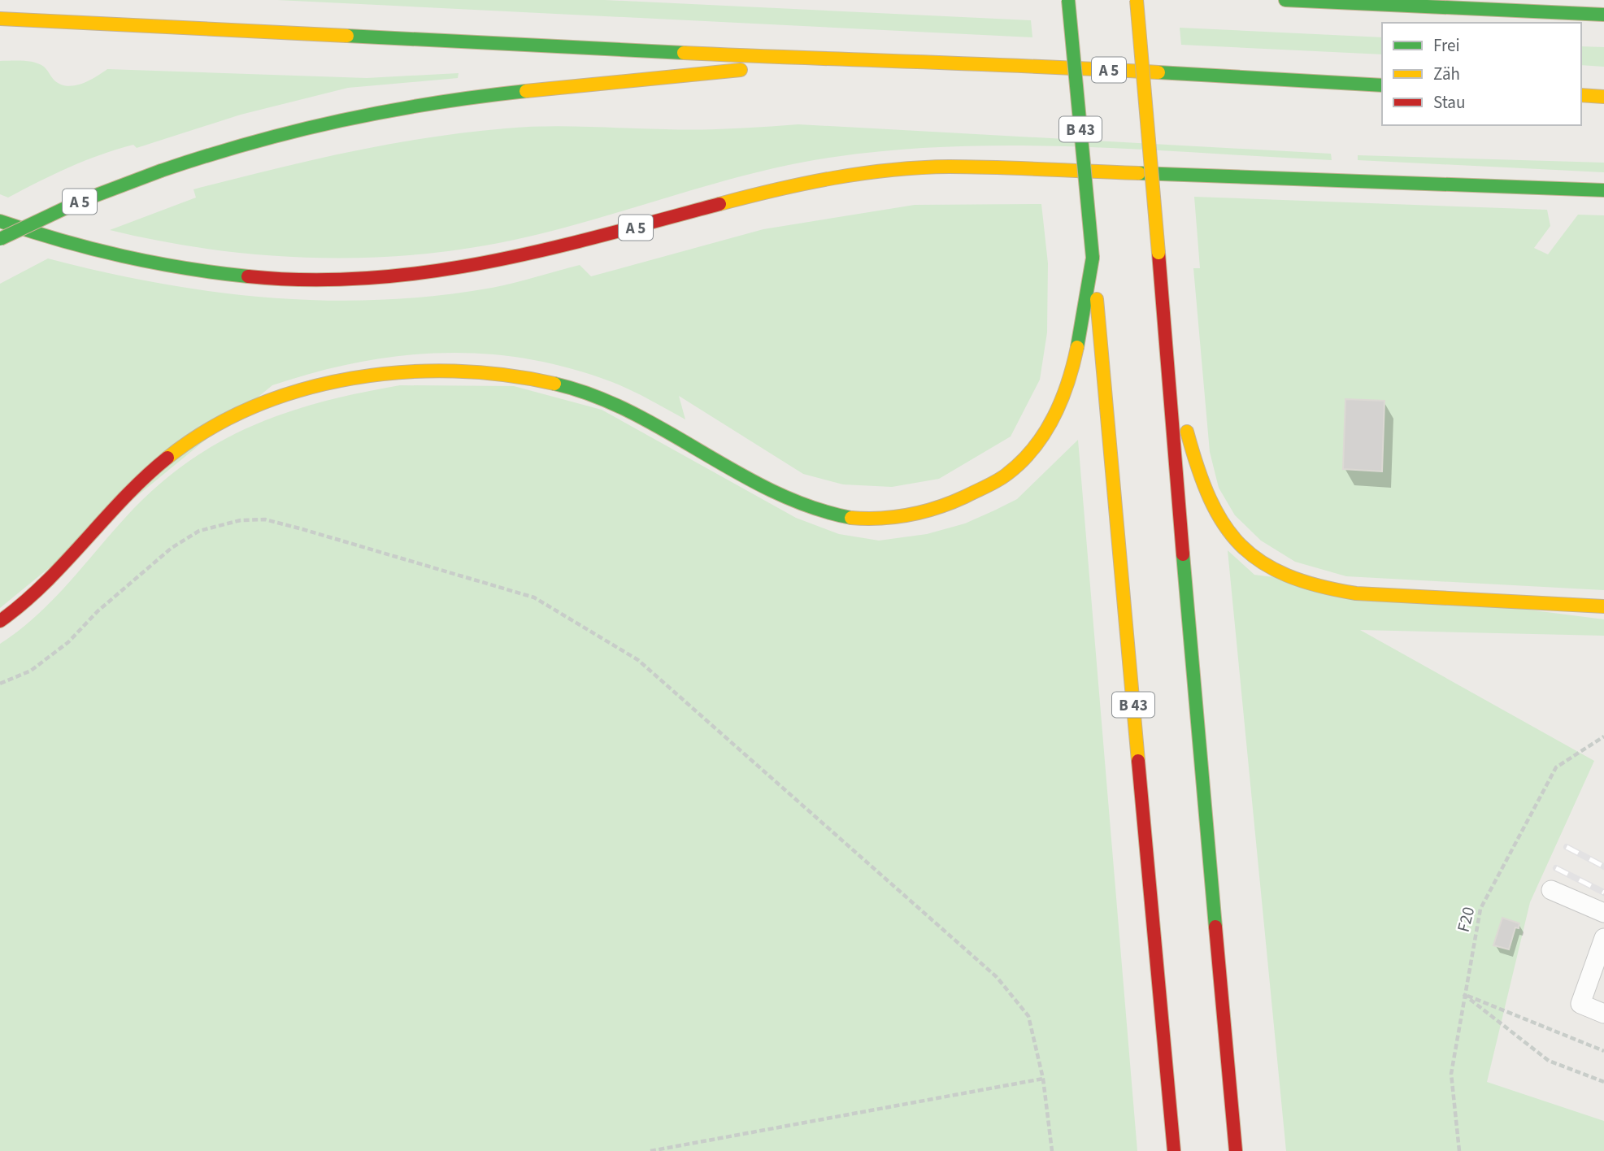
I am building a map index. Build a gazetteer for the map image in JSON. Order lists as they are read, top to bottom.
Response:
{
  "streets": {
    "highway": ["A 5", "B 43"],
    "path": ["F20"]
  },
  "legend": ["Frei", "Zäh", "Stau"]
}
